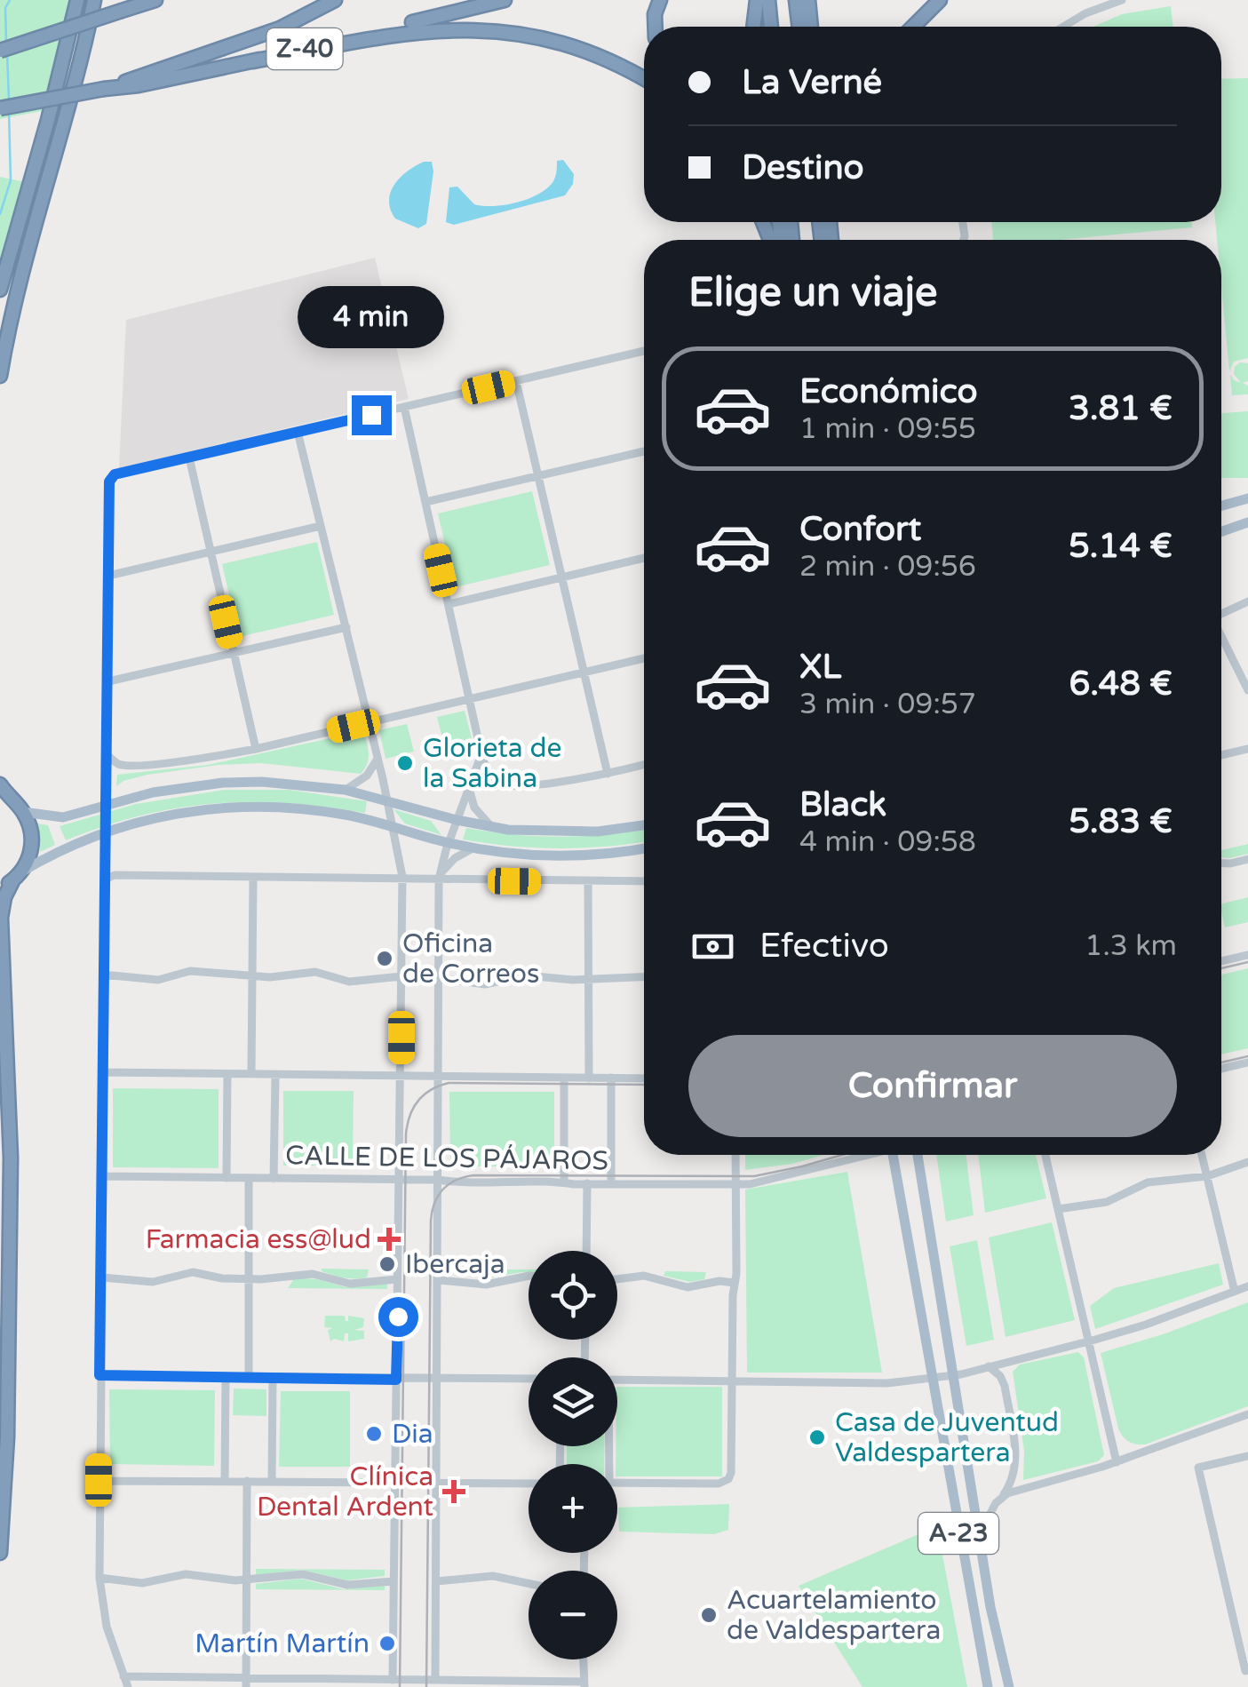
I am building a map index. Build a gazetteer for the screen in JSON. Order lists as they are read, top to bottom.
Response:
{
  "streets": {
    "highway": ["Z-40"],
    "main road": ["A-23"],
    "street": ["CALLE DE LOS PÁJAROS"]
  },
  "places": {
    "other": [
      "Glorieta de la Sabina",
      "Oficina de Correos",
      "Ibercaja",
      "Dia",
      "Casa de Juventud Valdespartera",
      "Acuartelamiento de Valdespartera",
      "Martín Martín"
    ],
    "health": ["Farmacia ess@lud", "Clínica Dental Ardent"]
  },
  "page": {
    "banner": ["La Verné", "Destino"],
    "heading": "Elige un viaje",
    "bubble": "4 min",
    "list": [
      {
        "name": "Económico",
        "note": "1 min · 09:55",
        "value": "3.81 €"
      },
      {
        "name": "Confort",
        "note": "2 min · 09:56",
        "value": "5.14 €"
      },
      {
        "name": "XL",
        "note": "3 min · 09:57",
        "value": "6.48 €"
      },
      {
        "name": "Black",
        "note": "4 min · 09:58",
        "value": "5.83 €"
      }
    ],
    "pay": ["Efectivo", "1.3 km"],
    "buttons": "Confirmar",
    "map_buttons": ["+", "−"]
  }
}
